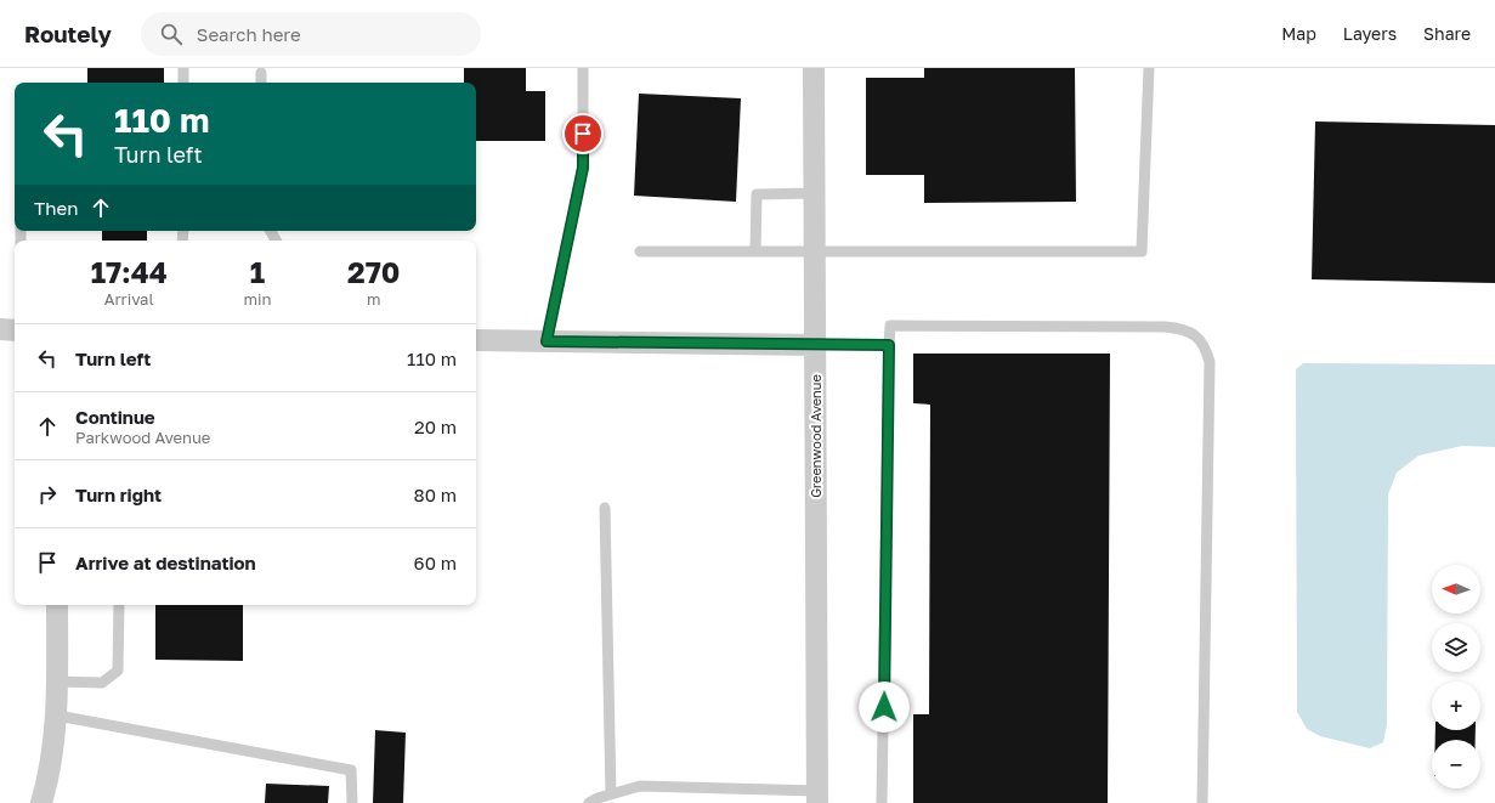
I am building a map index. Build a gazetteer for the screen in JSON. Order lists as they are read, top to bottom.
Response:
{
  "streets": {
    "street": ["Greenwood Avenue"]
  },
  "north": "left",
  "page": {
    "header": "Routely",
    "search": "Search here",
    "nav": ["Map", "Layers", "Share"],
    "turn": ["110 m", "Turn left"],
    "then": "Then",
    "eta": [
      "17:44",
      "Arrival",
      "1",
      "min",
      "270",
      "m"
    ],
    "list": [
      {
        "name": "Turn left",
        "value": "110 m"
      },
      {
        "name": "Continue",
        "note": "Parkwood Avenue",
        "value": "20 m"
      },
      {
        "name": "Turn right",
        "value": "80 m"
      },
      {
        "name": "Arrive at destination",
        "value": "60 m"
      }
    ],
    "map_buttons": ["+", "−"]
  }
}
